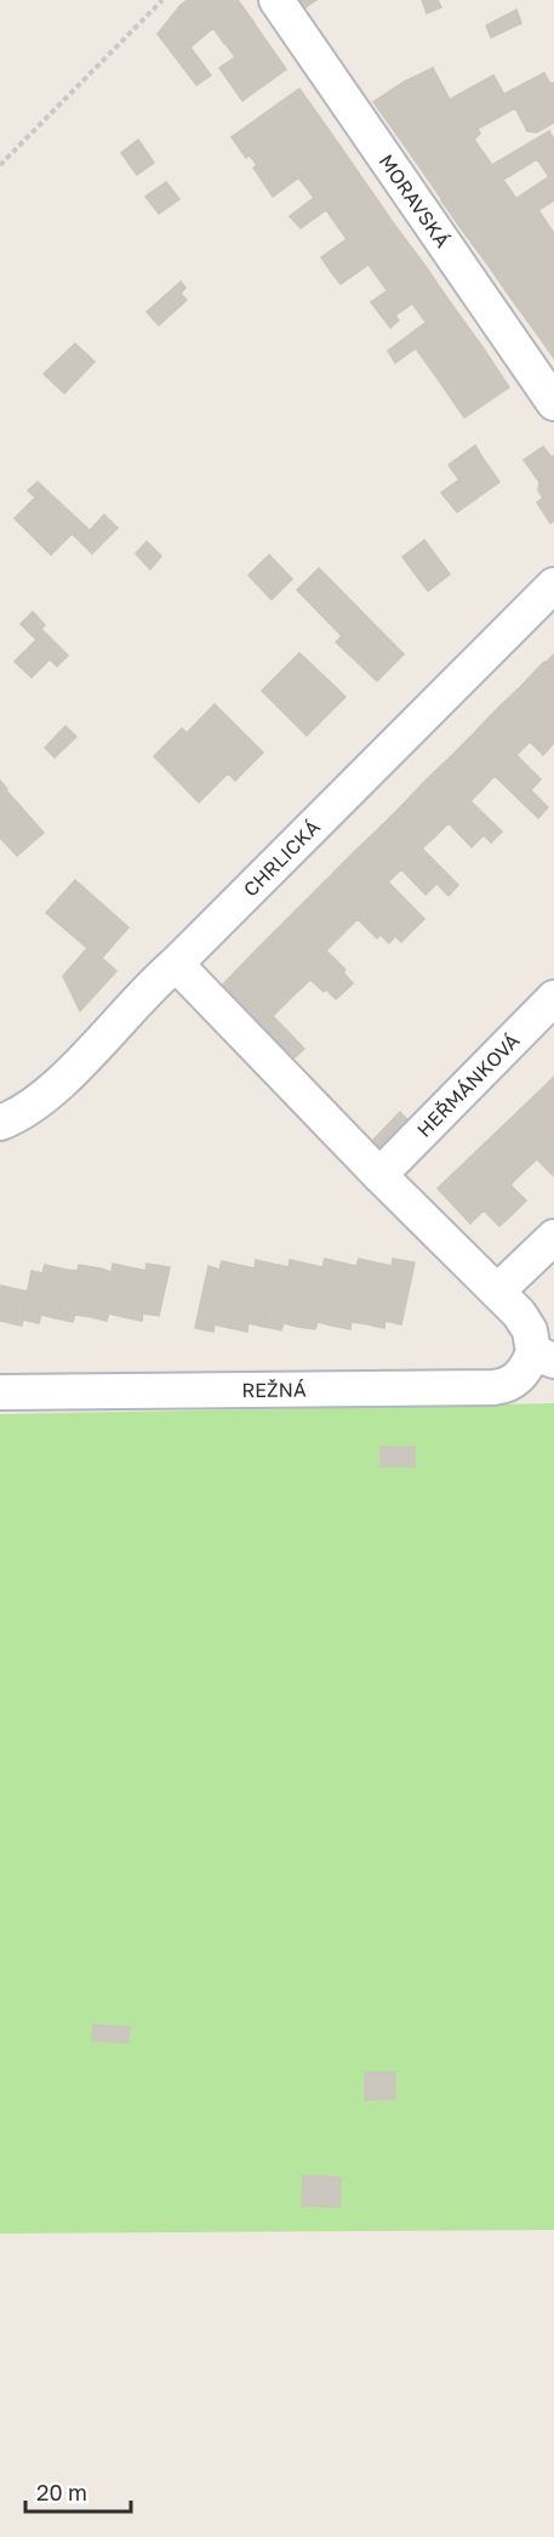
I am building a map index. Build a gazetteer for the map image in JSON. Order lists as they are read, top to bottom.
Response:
{
  "streets": {
    "street": [
      "MORAVSKÁ",
      "CHRLICKÁ",
      "HEŘMÁNKOVÁ",
      "REŽNÁ"
    ]
  },
  "crossings": [
    ["CHRLICKÁ", "REŽNÁ"],
    ["HEŘMÁNKOVÁ", "REŽNÁ"]
  ],
  "scale_bar": "20 m"
}
